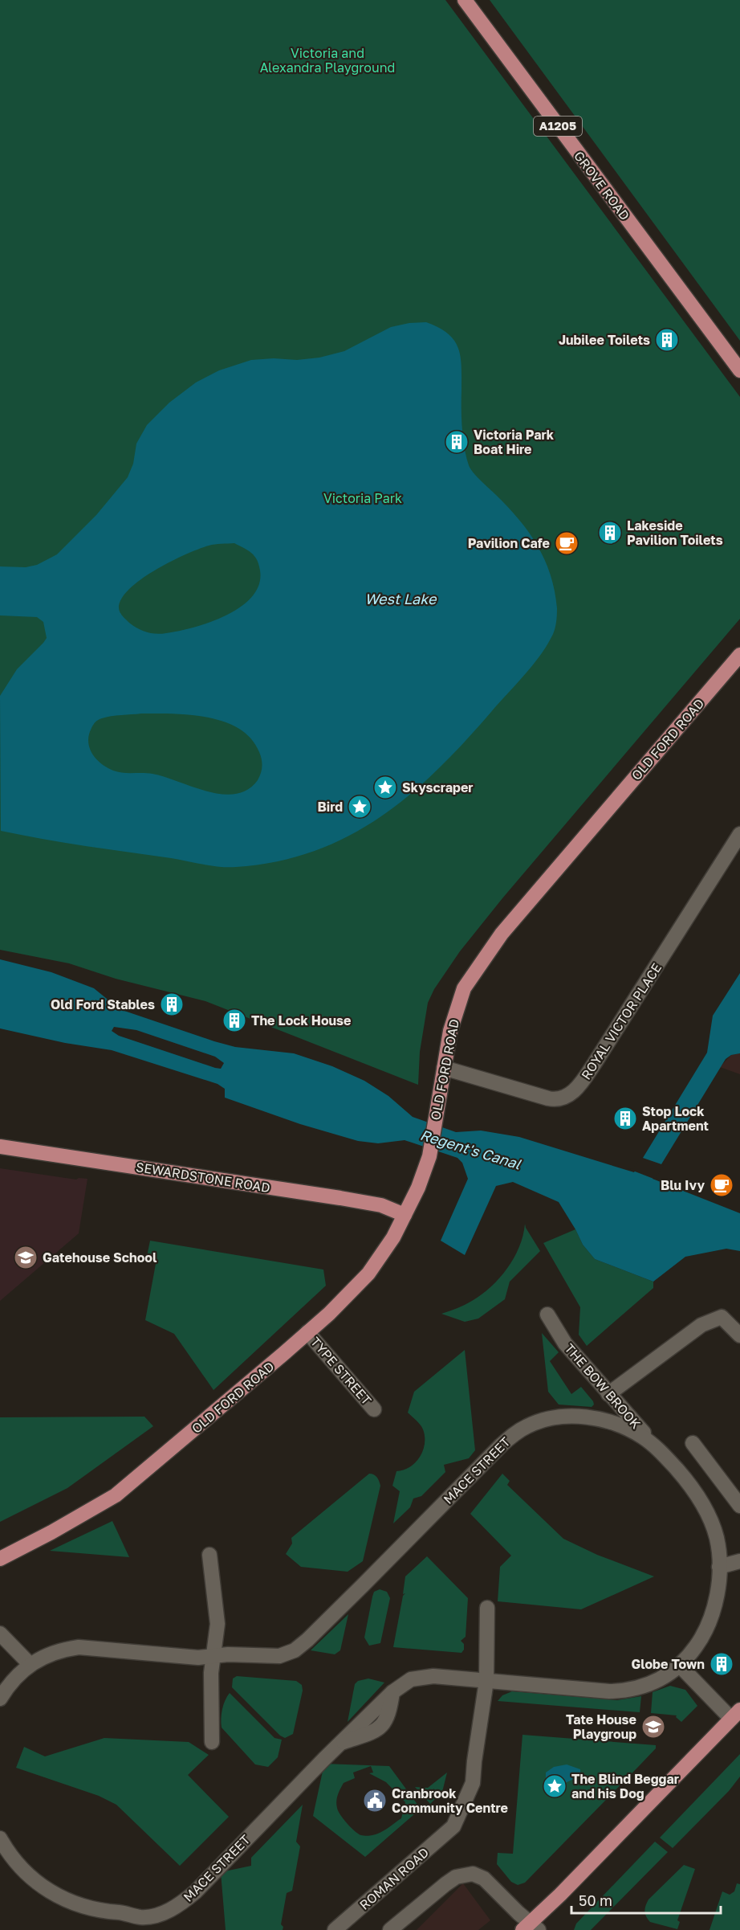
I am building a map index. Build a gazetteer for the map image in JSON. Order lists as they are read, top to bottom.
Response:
{
  "streets": {
    "main road": [
      "A1205",
      "GROVE ROAD",
      "OLD FORD ROAD",
      "SEWARDSTONE ROAD"
    ],
    "street": [
      "ROYAL VICTOR PLACE",
      "TYPE STREET",
      "THE BOW BROOK",
      "MACE STREET",
      "ROMAN ROAD"
    ]
  },
  "crossings": [
    ["OLD FORD ROAD", "ROYAL VICTOR PLACE"],
    ["OLD FORD ROAD", "SEWARDSTONE ROAD"],
    ["OLD FORD ROAD", "TYPE STREET"],
    ["THE BOW BROOK", "MACE STREET"],
    ["MACE STREET", "ROMAN ROAD"]
  ],
  "water": ["West Lake", "Regent's Canal"],
  "parks": ["Victoria and Alexandra Playground", "Victoria Park"],
  "places": {
    "building": [
      "Jubilee Toilets",
      "Victoria Park Boat Hire",
      "Lakeside Pavilion Toilets",
      "Old Ford Stables",
      "The Lock House",
      "Stop Lock Apartment",
      "Globe Town"
    ],
    "cafe": ["Pavilion Cafe", "Blu Ivy"],
    "place": ["Skyscraper", "Bird", "The Blind Beggar and his Dog"],
    "school or university": ["Gatehouse School", "Tate House Playgroup"],
    "public building": ["Cranbrook Community Centre"]
  },
  "scale_bar": "50 m"
}
